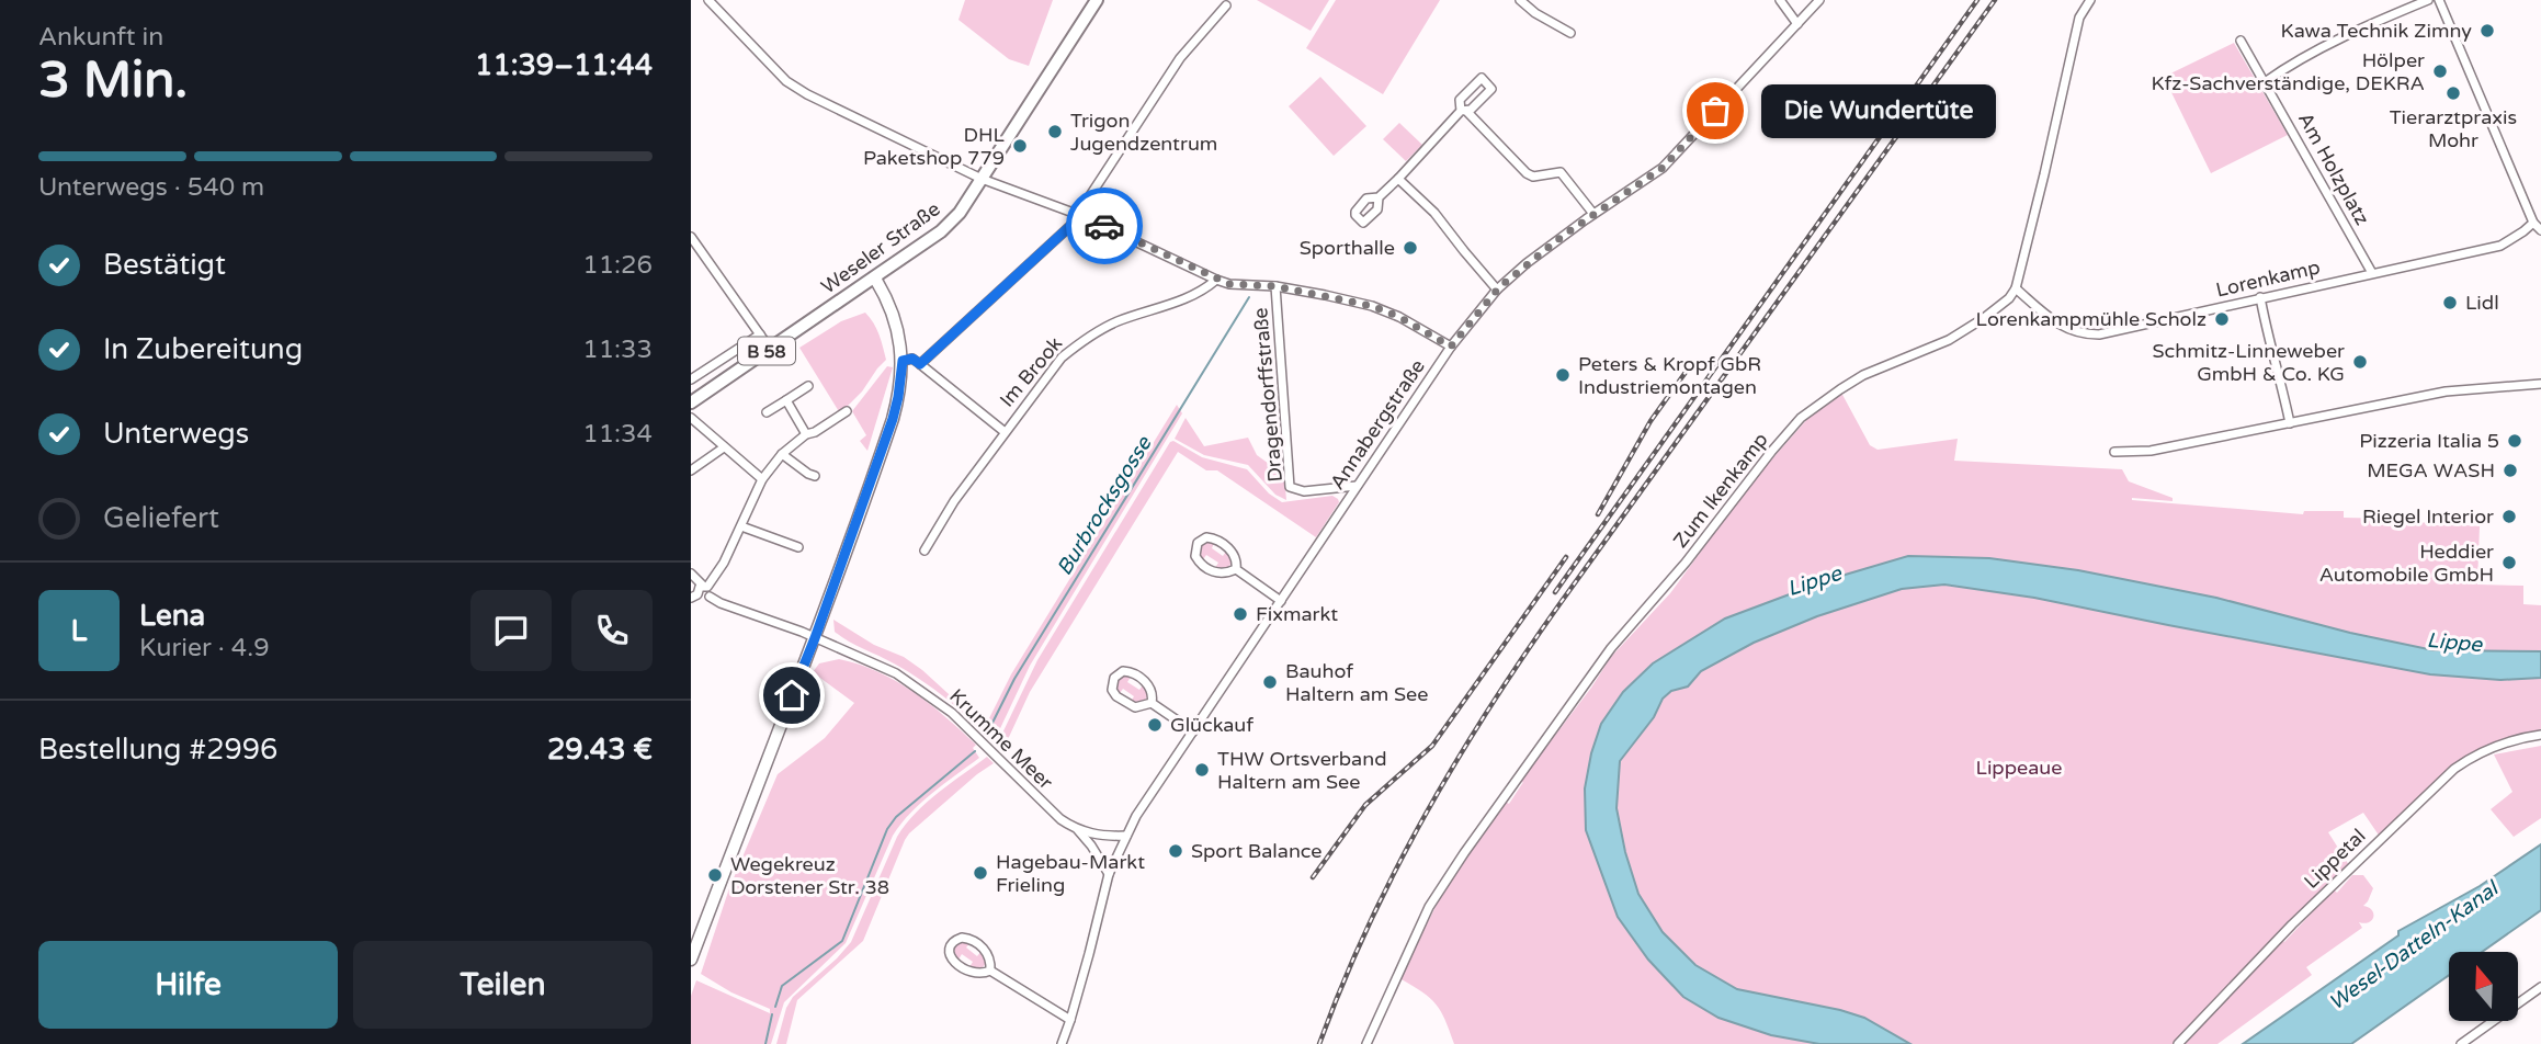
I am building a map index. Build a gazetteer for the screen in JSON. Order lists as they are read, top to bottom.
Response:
{
  "streets": {
    "main road": ["Weseler Straße", "B 58"],
    "street": [
      "Am Holzplatz",
      "Lorenkamp",
      "Im Brook",
      "Dragendorffstraße",
      "Annabergstraße",
      "Zum Ikenkamp",
      "Krumme Meer",
      "Lippetal"
    ]
  },
  "crossings": [
    ["Am Holzplatz", "Lorenkamp"],
    ["Lorenkamp", "Zum Ikenkamp"],
    ["Dragendorffstraße", "Annabergstraße"],
    ["Annabergstraße", "Krumme Meer"]
  ],
  "water": ["Burbrocksgosse", "Lippe", "Wesel-Datteln-Kanal"],
  "parks": ["Lippeaue"],
  "places": [
    "Kawa Technik Zimny",
    "Hölper Kfz-Sachverständige, DEKRA",
    "Tierarztpraxis Mohr",
    "Die Wundertüte",
    "Trigon Jugendzentrum",
    "DHL Paketshop 779",
    "Sporthalle",
    "Lidl",
    "Lorenkampmühle Scholz",
    "Schmitz-Linneweber GmbH & Co. KG",
    "Peters & Kropf GbR Industriemontagen",
    "Pizzeria Italia 5",
    "MEGA WASH",
    "Riegel Interior",
    "Heddier Automobile GmbH",
    "Fixmarkt",
    "Bauhof Haltern am See",
    "Glückauf",
    "THW Ortsverband Haltern am See",
    "Sport Balance",
    "Hagebau-Markt Frieling",
    "Wegekreuz Dorstener Str. 38"
  ],
  "north": "top",
  "page": {
    "heading": ["3 Min.", "Ankunft in", "11:39–11:44"],
    "panel": [
      "Lena",
      "Kurier · 4.9",
      "Bestellung #2996",
      "29.43 €"
    ],
    "bubble": "Die Wundertüte",
    "bar": "Unterwegs · 540 m",
    "list": [
      ["Bestätigt", "11:26"],
      ["In Zubereitung", "11:33"],
      ["Unterwegs", "11:34"],
      "Geliefert"
    ],
    "round": "L",
    "buttons": ["Hilfe", "Teilen"]
  }
}
